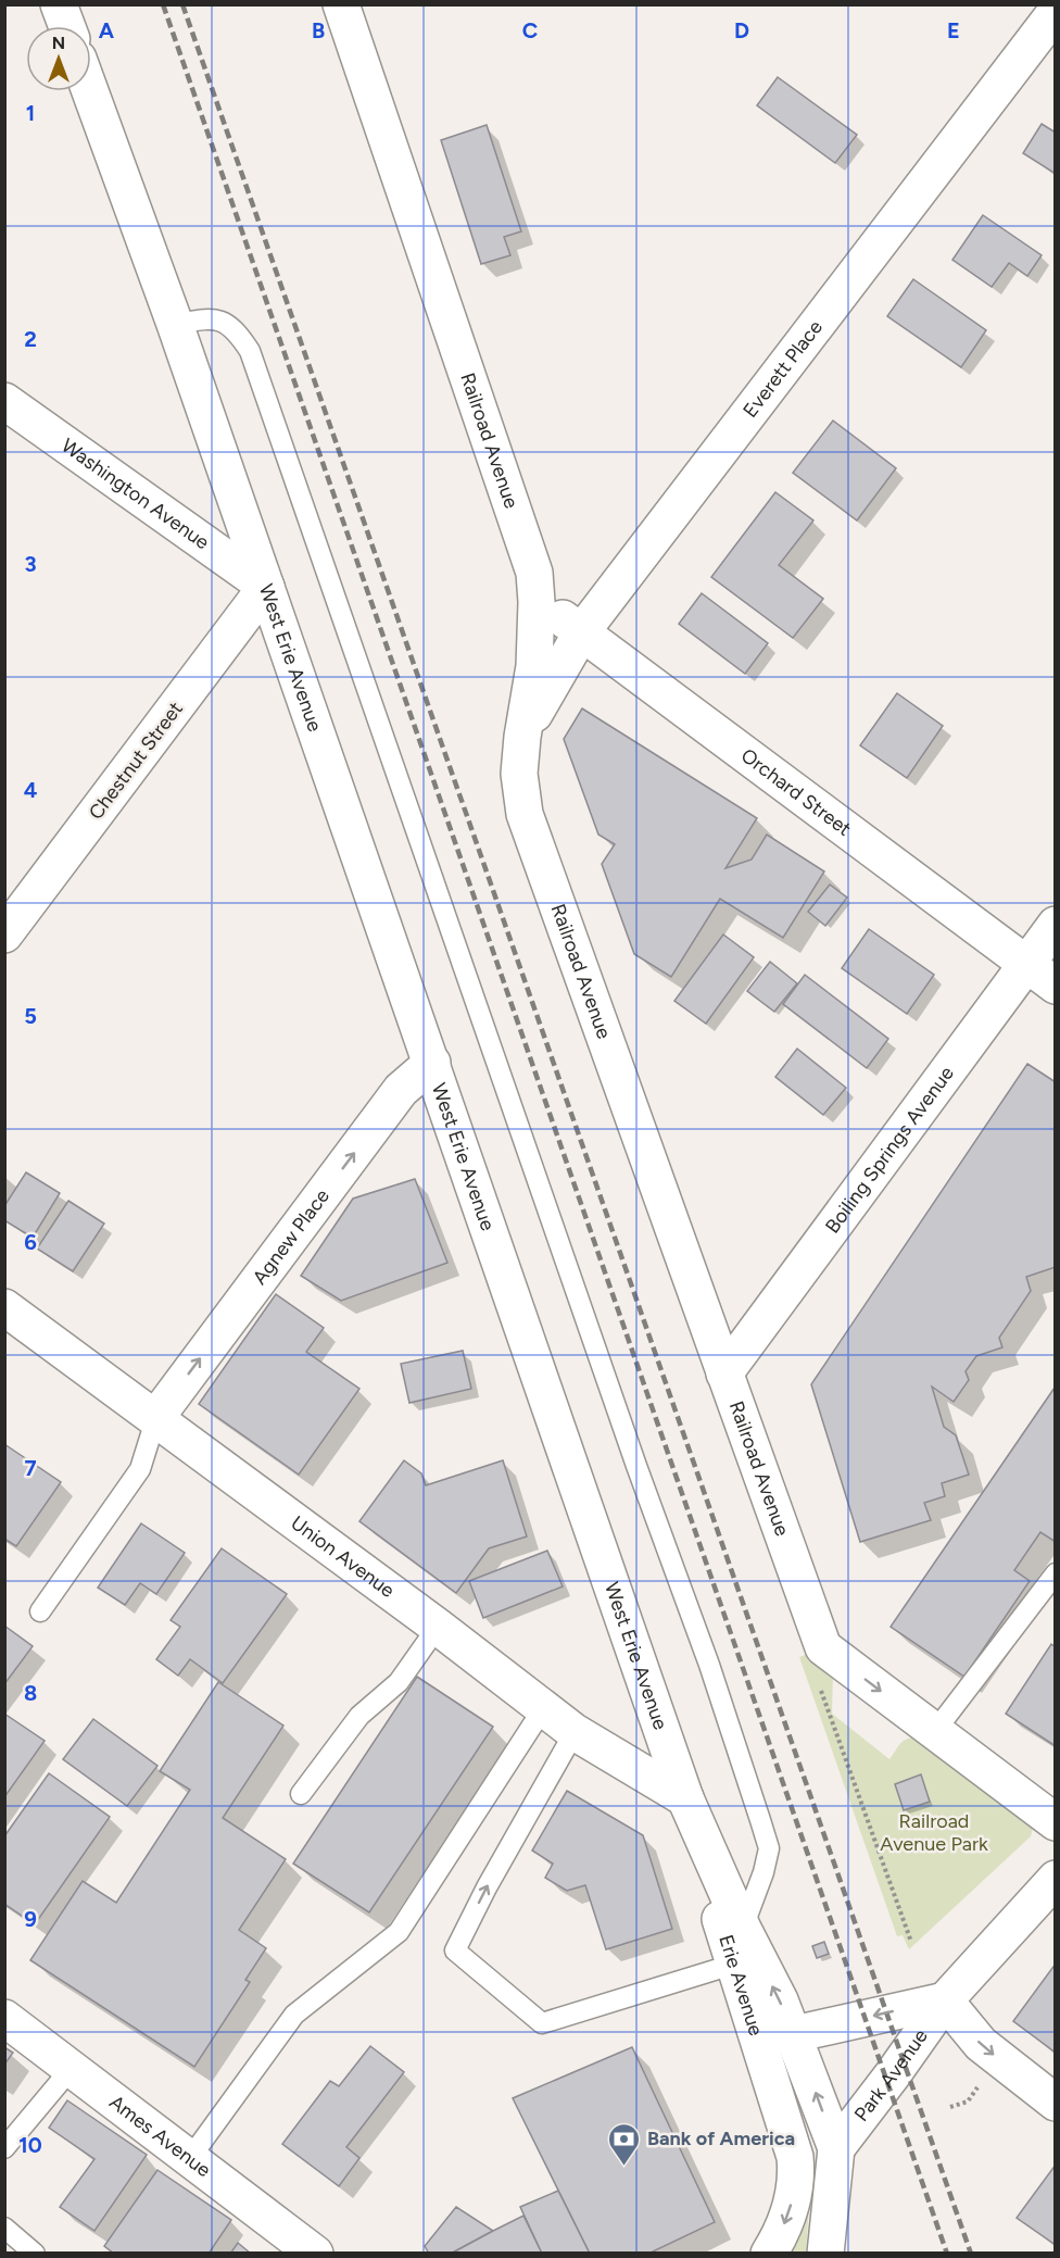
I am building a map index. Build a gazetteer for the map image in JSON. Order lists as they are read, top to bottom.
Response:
{
  "streets": {
    "street": [
      "Everett Place",
      "Railroad Avenue",
      "Washington Avenue",
      "West Erie Avenue",
      "Chestnut Street",
      "Orchard Street",
      "Boiling Springs Avenue",
      "Agnew Place",
      "Union Avenue",
      "Erie Avenue",
      "Park Avenue",
      "Ames Avenue"
    ]
  },
  "crossings": [
    ["Everett Place", "Railroad Avenue"],
    ["Everett Place", "Orchard Street"],
    ["Railroad Avenue", "Orchard Street"],
    ["Railroad Avenue", "Boiling Springs Avenue"],
    ["Washington Avenue", "West Erie Avenue"],
    ["Washington Avenue", "Chestnut Street"],
    ["West Erie Avenue", "Chestnut Street"],
    ["West Erie Avenue", "Agnew Place"],
    ["West Erie Avenue", "Union Avenue"],
    ["West Erie Avenue", "Erie Avenue"],
    ["Orchard Street", "Boiling Springs Avenue"],
    ["Agnew Place", "Union Avenue"],
    ["Union Avenue", "Erie Avenue"]
  ],
  "one_way": ["Agnew Place"],
  "parks": ["Railroad Avenue Park"],
  "places": {
    "bank": ["Bank of America"]
  },
  "north": "top",
  "grid": {
    "columns": [
      "A",
      "B",
      "C",
      "D",
      "E"
    ],
    "rows": [
      "1",
      "2",
      "3",
      "4",
      "5",
      "6",
      "7",
      "8",
      "9",
      "10"
    ]
  }
}
